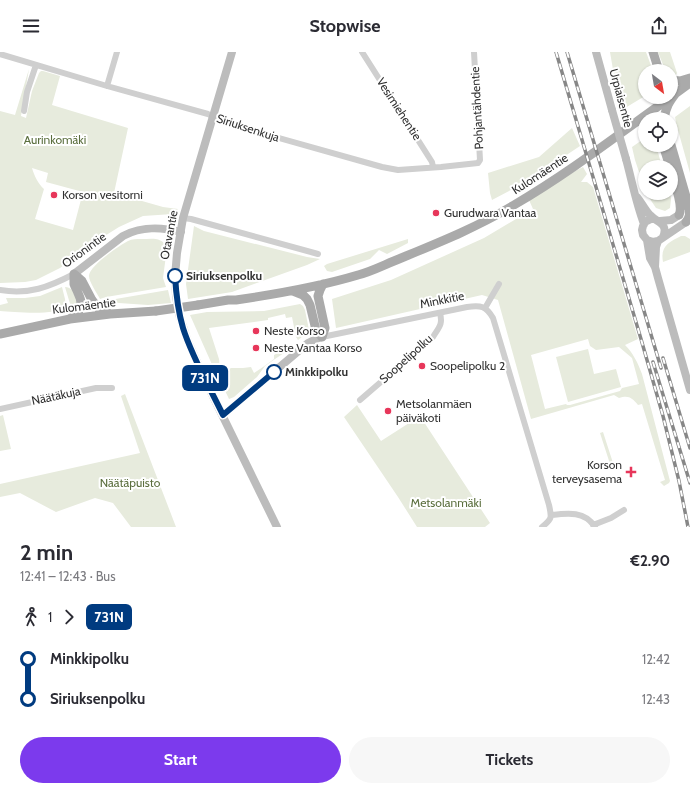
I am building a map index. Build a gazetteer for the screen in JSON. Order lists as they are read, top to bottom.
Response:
{
  "streets": {
    "main road": [
      "Urpiaisentie",
      "Kulomäentie",
      "Otavantie",
      "Orionintie",
      "Minkkitie"
    ],
    "street": [
      "Pohjantähdentie",
      "Vesimiehentie",
      "Siriuksenkuja",
      "Soopelipolku",
      "Näätäkuja"
    ]
  },
  "crossings": [
    ["Pohjantähdentie", "Siriuksenkuja"],
    ["Vesimiehentie", "Siriuksenkuja"],
    ["Siriuksenkuja", "Otavantie"],
    ["Otavantie", "Orionintie"],
    ["Otavantie", "Minkkitie"],
    ["Minkkitie", "Soopelipolku"]
  ],
  "parks": ["Aurinkomäki", "Näätäpuisto", "Metsolanmäki"],
  "places": {
    "other": [
      "Korson vesitorni",
      "Gurudwara Vantaa",
      "Siriuksenpolku",
      "Neste Korso",
      "Neste Vantaa Korso",
      "Soopelipolku 2",
      "Minkkipolku",
      "Metsolanmäen päiväkoti"
    ],
    "health": ["Korson terveysasema"]
  },
  "lines": ["bus line 731N"],
  "north": "bottom right",
  "page": {
    "header": "Stopwise",
    "on_map": "731N",
    "heading": ["2 min", "12:41 – 12:43 · Bus", "€2.90"],
    "legs": ["1", "731N"],
    "list": [
      {
        "name": "Minkkipolku",
        "value": "12:42"
      },
      {
        "name": "Siriuksenpolku",
        "value": "12:43"
      }
    ],
    "buttons": ["Start", "Tickets"]
  }
}
